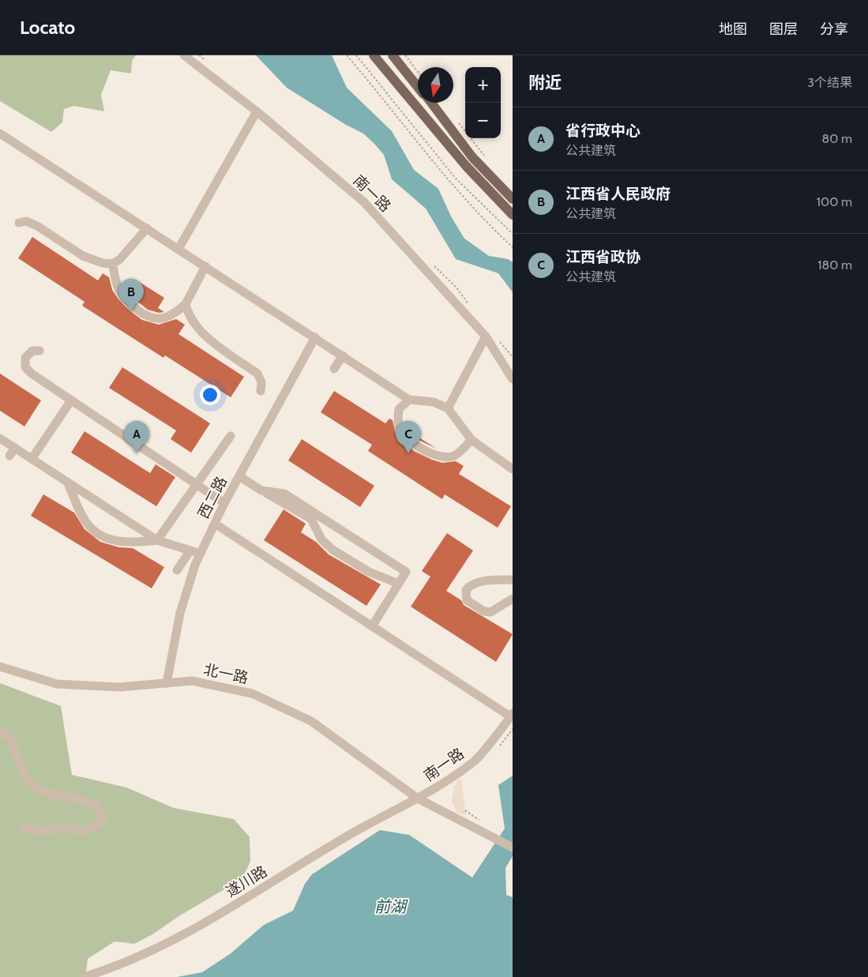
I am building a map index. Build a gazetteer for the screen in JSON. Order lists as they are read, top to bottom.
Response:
{
  "streets": {
    "street": [
      "南一路",
      "西二路",
      "北一路",
      "遂川路"
    ]
  },
  "crossings": [
    ["南一路", "北一路"],
    ["南一路", "遂川路"],
    ["西二路", "北一路"],
    ["北一路", "遂川路"]
  ],
  "water": ["前湖"],
  "north": "bottom",
  "page": {
    "header": "Locato",
    "nav": ["地图", "图层", "分享"],
    "heading": ["附近", "3个结果"],
    "map_buttons": ["+", "−"],
    "list": [
      {
        "mark": "A",
        "name": "省行政中心",
        "note": "公共建筑",
        "value": "80 m"
      },
      {
        "mark": "B",
        "name": "江西省人民政府",
        "note": "公共建筑",
        "value": "100 m"
      },
      {
        "mark": "C",
        "name": "江西省政协",
        "note": "公共建筑",
        "value": "180 m"
      }
    ],
    "pins": ["B", "A", "C"]
  }
}
